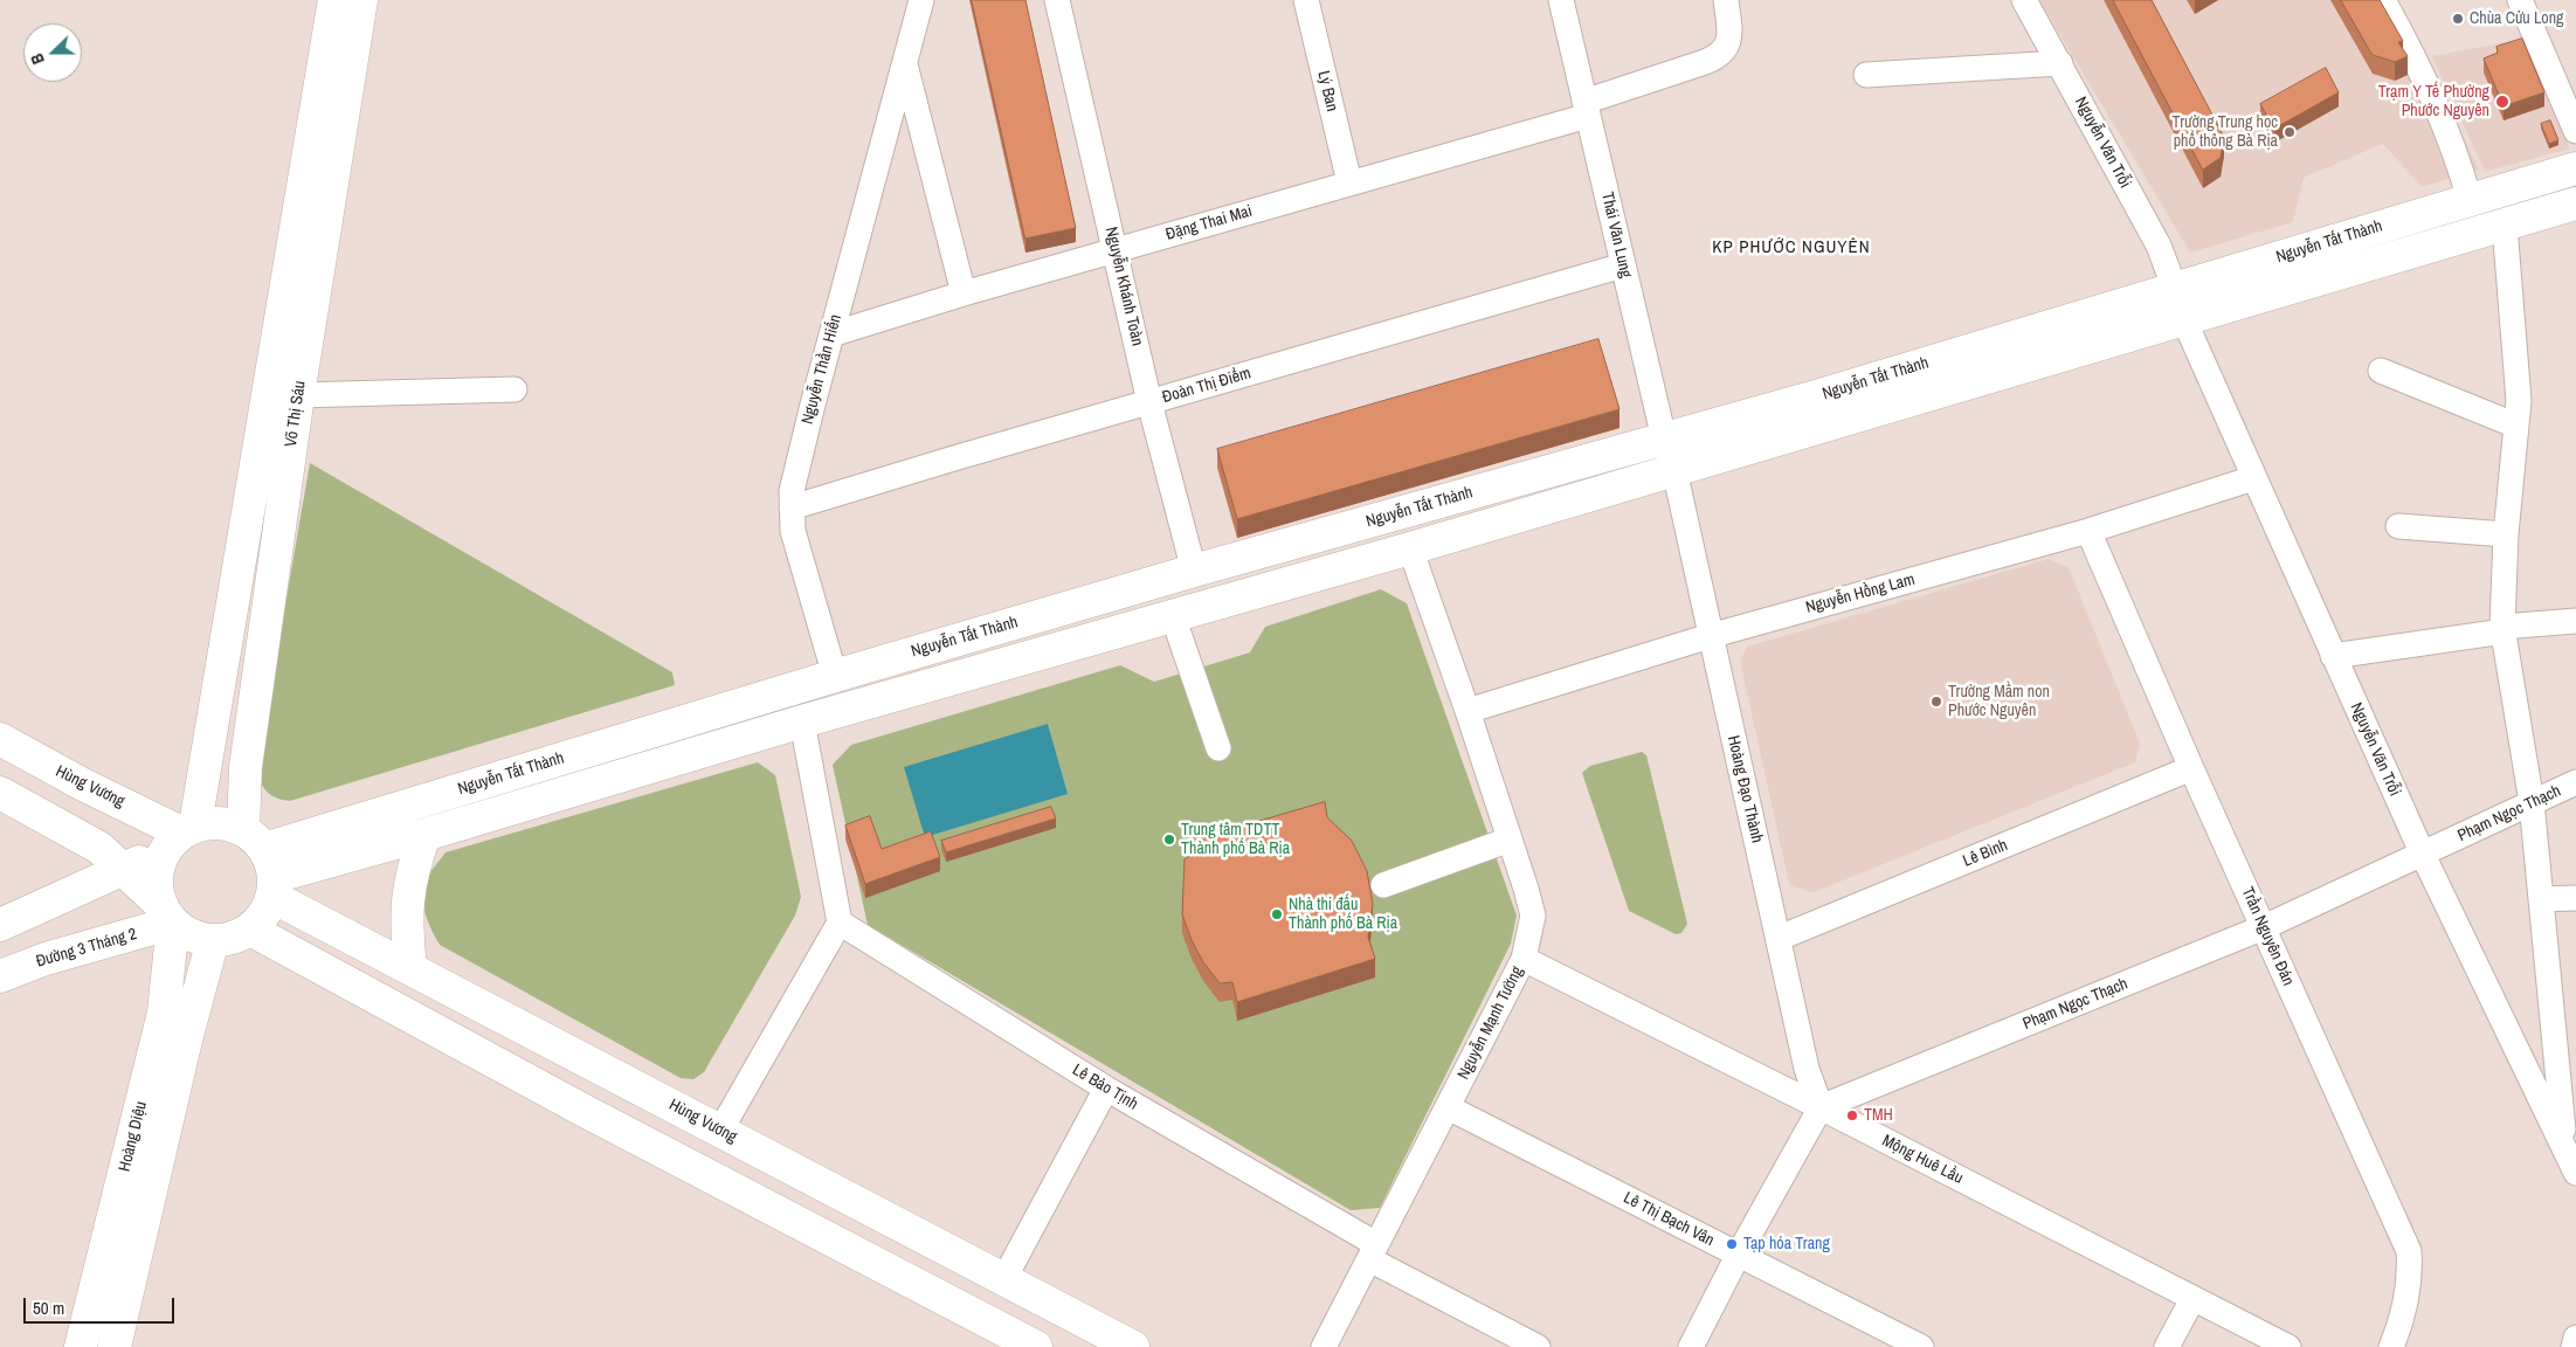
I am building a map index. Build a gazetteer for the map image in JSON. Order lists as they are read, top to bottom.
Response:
{
  "streets": {
    "main road": [
      "Nguyễn Tất Thành",
      "Võ Thị Sáu",
      "Hùng Vương",
      "Đường 3 Tháng 2",
      "Hoàng Diệu"
    ],
    "street": [
      "Lý Ban",
      "Nguyễn Văn Trỗi",
      "Đặng Thai Mai",
      "Thái Văn Lung",
      "Nguyễn Khánh Toàn",
      "Nguyễn Thần Hiến",
      "Đoàn Thị Điểm",
      "Nguyễn Hồng Lam",
      "Hoàng Đạo Thành",
      "Phạm Ngọc Thạch",
      "Lê Bình",
      "Trần Nguyên Đán",
      "Nguyễn Mạnh Tường",
      "Lê Bảo Tịnh",
      "Mộng Huê Lầu",
      "Lê Thị Bạch Vân"
    ]
  },
  "crossings": [
    ["Lý Ban", "Đặng Thai Mai"],
    ["Nguyễn Văn Trỗi", "Nguyễn Tất Thành"],
    ["Nguyễn Văn Trỗi", "Nguyễn Hồng Lam"],
    ["Nguyễn Văn Trỗi", "Phạm Ngọc Thạch"],
    ["Đặng Thai Mai", "Thái Văn Lung"],
    ["Đặng Thai Mai", "Nguyễn Khánh Toàn"],
    ["Đặng Thai Mai", "Nguyễn Thần Hiến"],
    ["Thái Văn Lung", "Nguyễn Tất Thành"],
    ["Thái Văn Lung", "Đoàn Thị Điểm"],
    ["Thái Văn Lung", "Hoàng Đạo Thành"],
    ["Nguyễn Tất Thành", "Nguyễn Khánh Toàn"],
    ["Nguyễn Tất Thành", "Nguyễn Thần Hiến"],
    ["Nguyễn Tất Thành", "Võ Thị Sáu"],
    ["Nguyễn Tất Thành", "Hùng Vương"],
    ["Nguyễn Tất Thành", "Hoàng Đạo Thành"],
    ["Nguyễn Tất Thành", "Đường 3 Tháng 2"],
    ["Nguyễn Tất Thành", "Nguyễn Mạnh Tường"],
    ["Nguyễn Tất Thành", "Hoàng Diệu"],
    ["Nguyễn Khánh Toàn", "Đoàn Thị Điểm"],
    ["Nguyễn Thần Hiến", "Đoàn Thị Điểm"],
    ["Võ Thị Sáu", "Hùng Vương"],
    ["Võ Thị Sáu", "Đường 3 Tháng 2"],
    ["Võ Thị Sáu", "Hoàng Diệu"],
    ["Nguyễn Hồng Lam", "Hoàng Đạo Thành"],
    ["Nguyễn Hồng Lam", "Trần Nguyên Đán"],
    ["Nguyễn Hồng Lam", "Nguyễn Mạnh Tường"],
    ["Hùng Vương", "Đường 3 Tháng 2"],
    ["Hùng Vương", "Hoàng Diệu"],
    ["Hoàng Đạo Thành", "Phạm Ngọc Thạch"],
    ["Hoàng Đạo Thành", "Lê Bình"],
    ["Hoàng Đạo Thành", "Mộng Huê Lầu"],
    ["Phạm Ngọc Thạch", "Trần Nguyên Đán"],
    ["Phạm Ngọc Thạch", "Mộng Huê Lầu"],
    ["Lê Bình", "Trần Nguyên Đán"],
    ["Đường 3 Tháng 2", "Hoàng Diệu"],
    ["Nguyễn Mạnh Tường", "Lê Bảo Tịnh"],
    ["Nguyễn Mạnh Tường", "Mộng Huê Lầu"],
    ["Nguyễn Mạnh Tường", "Lê Thị Bạch Vân"]
  ],
  "districts": ["KP PHƯỚC NGUYÊN"],
  "places": [
    "Chùa Cửu Long",
    "Trạm Y Tế Phường Phước Nguyên",
    "Trường Trung học phổ thông Bà Rịa",
    "Trường Mầm non Phước Nguyên",
    "Trung tâm TDTT Thành phố Bà Rịa",
    "Nhà thi đấu Thành phố Bà Rịa",
    "TMH",
    "Tạp hóa Trang"
  ],
  "scale_bar": "50 m",
  "north": "left"
}
